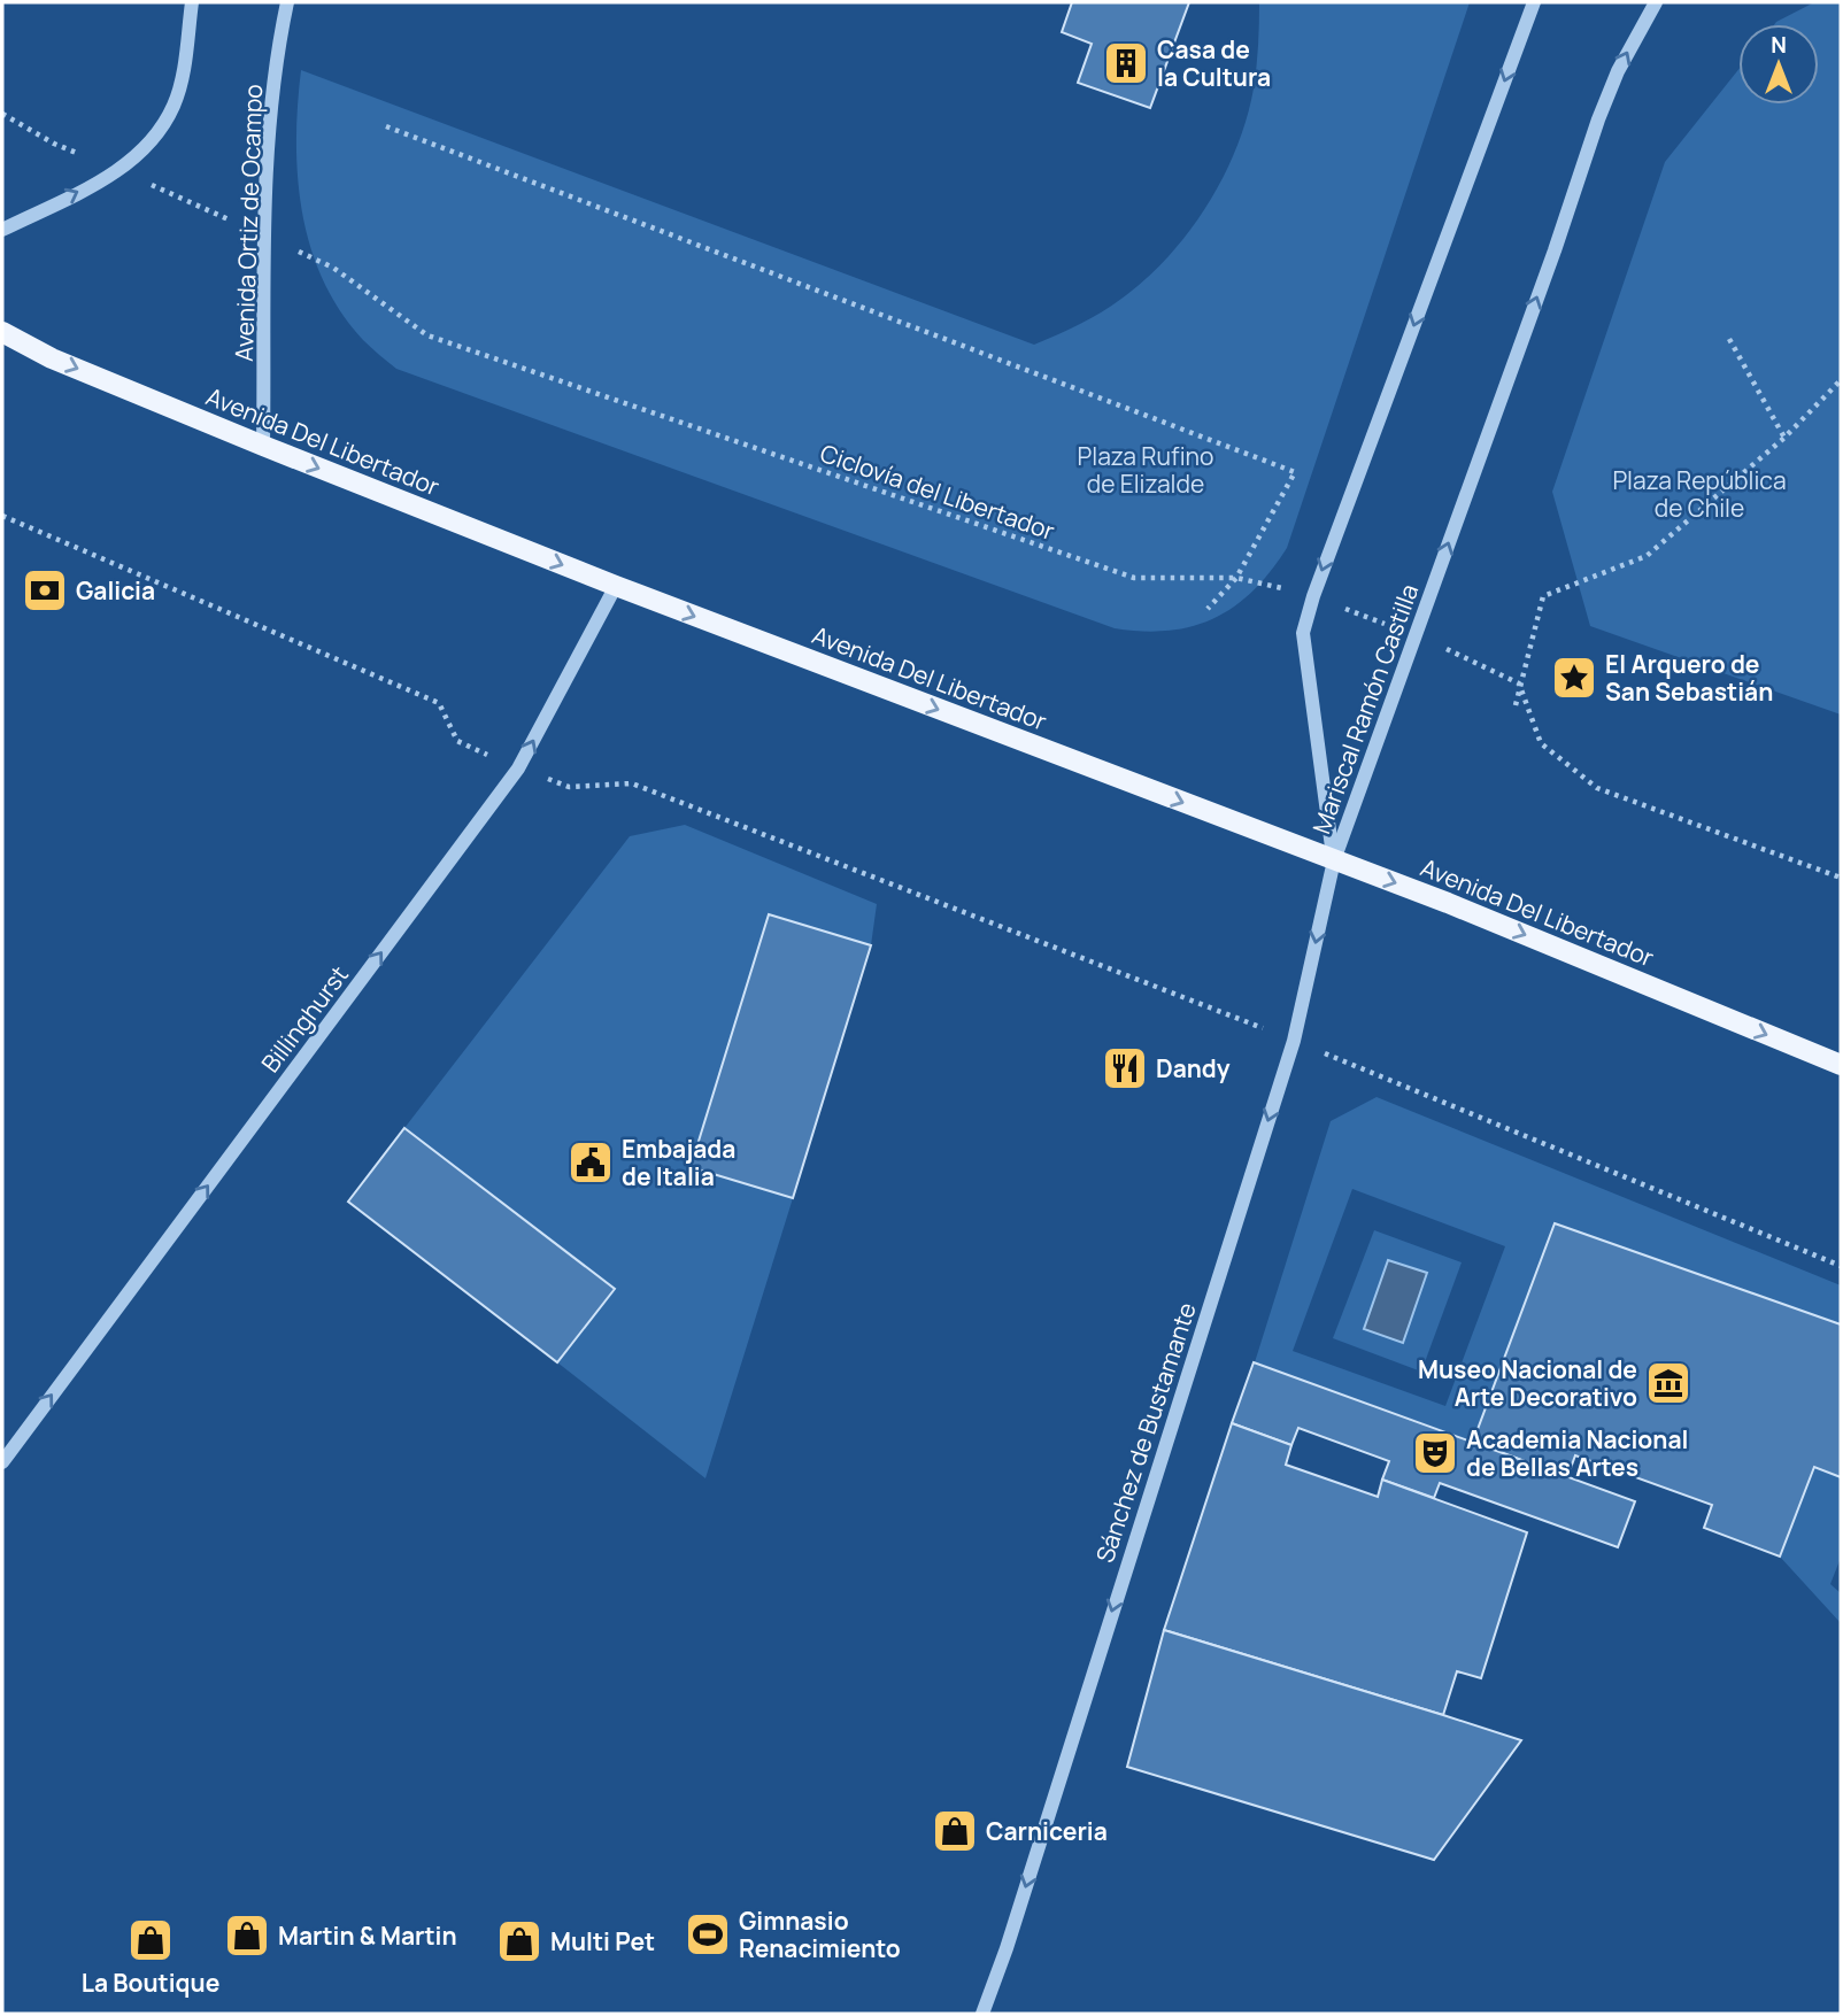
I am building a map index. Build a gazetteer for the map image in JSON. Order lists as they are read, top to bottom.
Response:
{
  "streets": {
    "main road": ["Avenida Del Libertador"],
    "street": [
      "Avenida Ortiz de Ocampo",
      "Mariscal Ramón Castilla",
      "Billinghurst",
      "Sánchez de Bustamante"
    ],
    "path": ["Ciclovía del Libertador"]
  },
  "crossings": [
    ["Avenida Ortiz de Ocampo", "Avenida Del Libertador"],
    ["Avenida Ortiz de Ocampo", "Ciclovía del Libertador"],
    ["Avenida Del Libertador", "Mariscal Ramón Castilla"],
    ["Avenida Del Libertador", "Billinghurst"],
    ["Avenida Del Libertador", "Sánchez de Bustamante"],
    ["Ciclovía del Libertador", "Mariscal Ramón Castilla"],
    ["Mariscal Ramón Castilla", "Sánchez de Bustamante"]
  ],
  "one_way": ["Avenida Del Libertador", "Billinghurst", "Sánchez de Bustamante"],
  "parks": ["Plaza Rufino de Elizalde", "Plaza República de Chile"],
  "places": {
    "building": ["Casa de la Cultura"],
    "bank": ["Galicia"],
    "place": ["El Arquero de San Sebastián"],
    "restaurant": ["Dandy"],
    "public building": ["Embajada de Italia"],
    "museum": ["Museo Nacional de Arte Decorativo"],
    "theatre": ["Academia Nacional de Bellas Artes"],
    "shop": [
      "Carniceria",
      "Martin & Martin",
      "La Boutique",
      "Multi Pet"
    ],
    "sports": ["Gimnasio Renacimiento"]
  },
  "north": "top"
}
